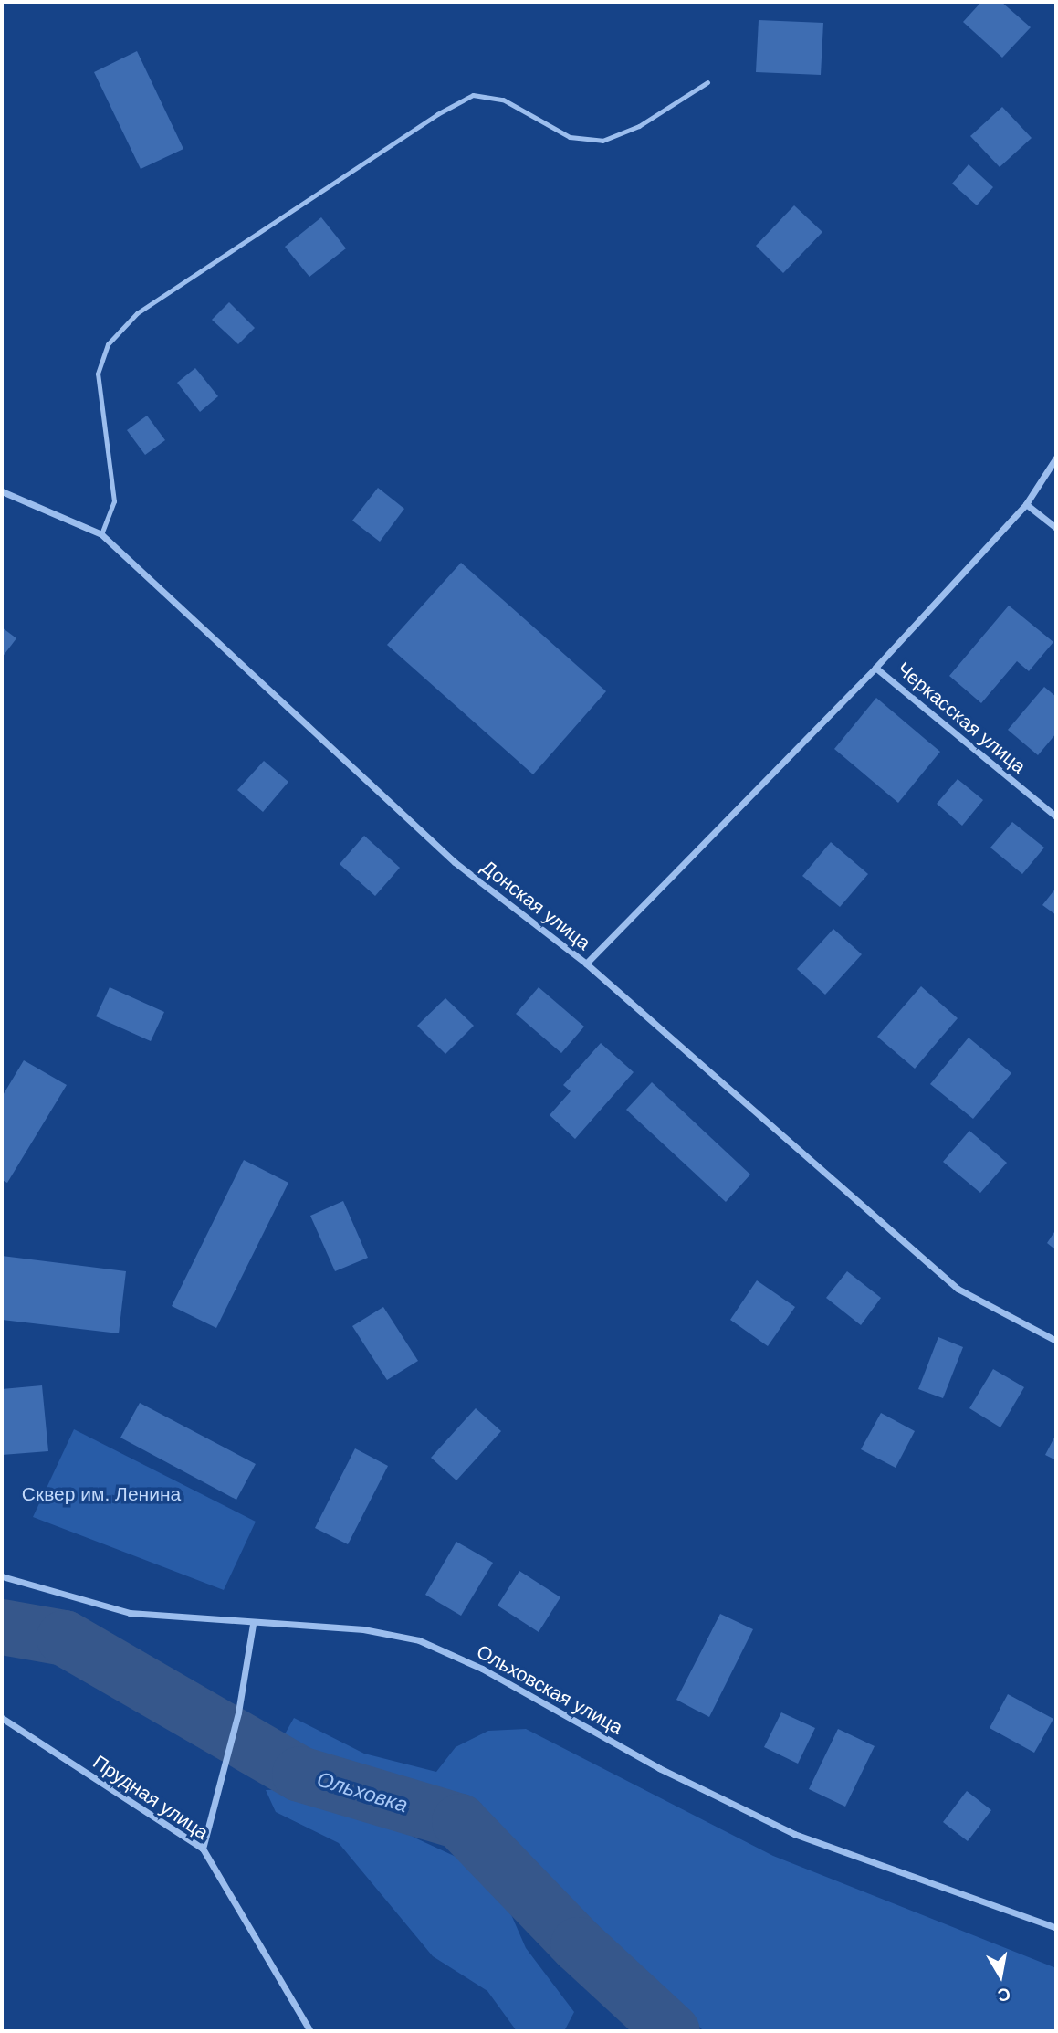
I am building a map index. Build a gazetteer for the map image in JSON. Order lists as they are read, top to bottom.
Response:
{
  "streets": {
    "street": [
      "Черкасская улица",
      "Донская улица",
      "Ольховская улица",
      "Прудная улица"
    ]
  },
  "water": ["Ольховка"],
  "parks": ["Сквер им. Ленина"],
  "north": "bottom"
}
